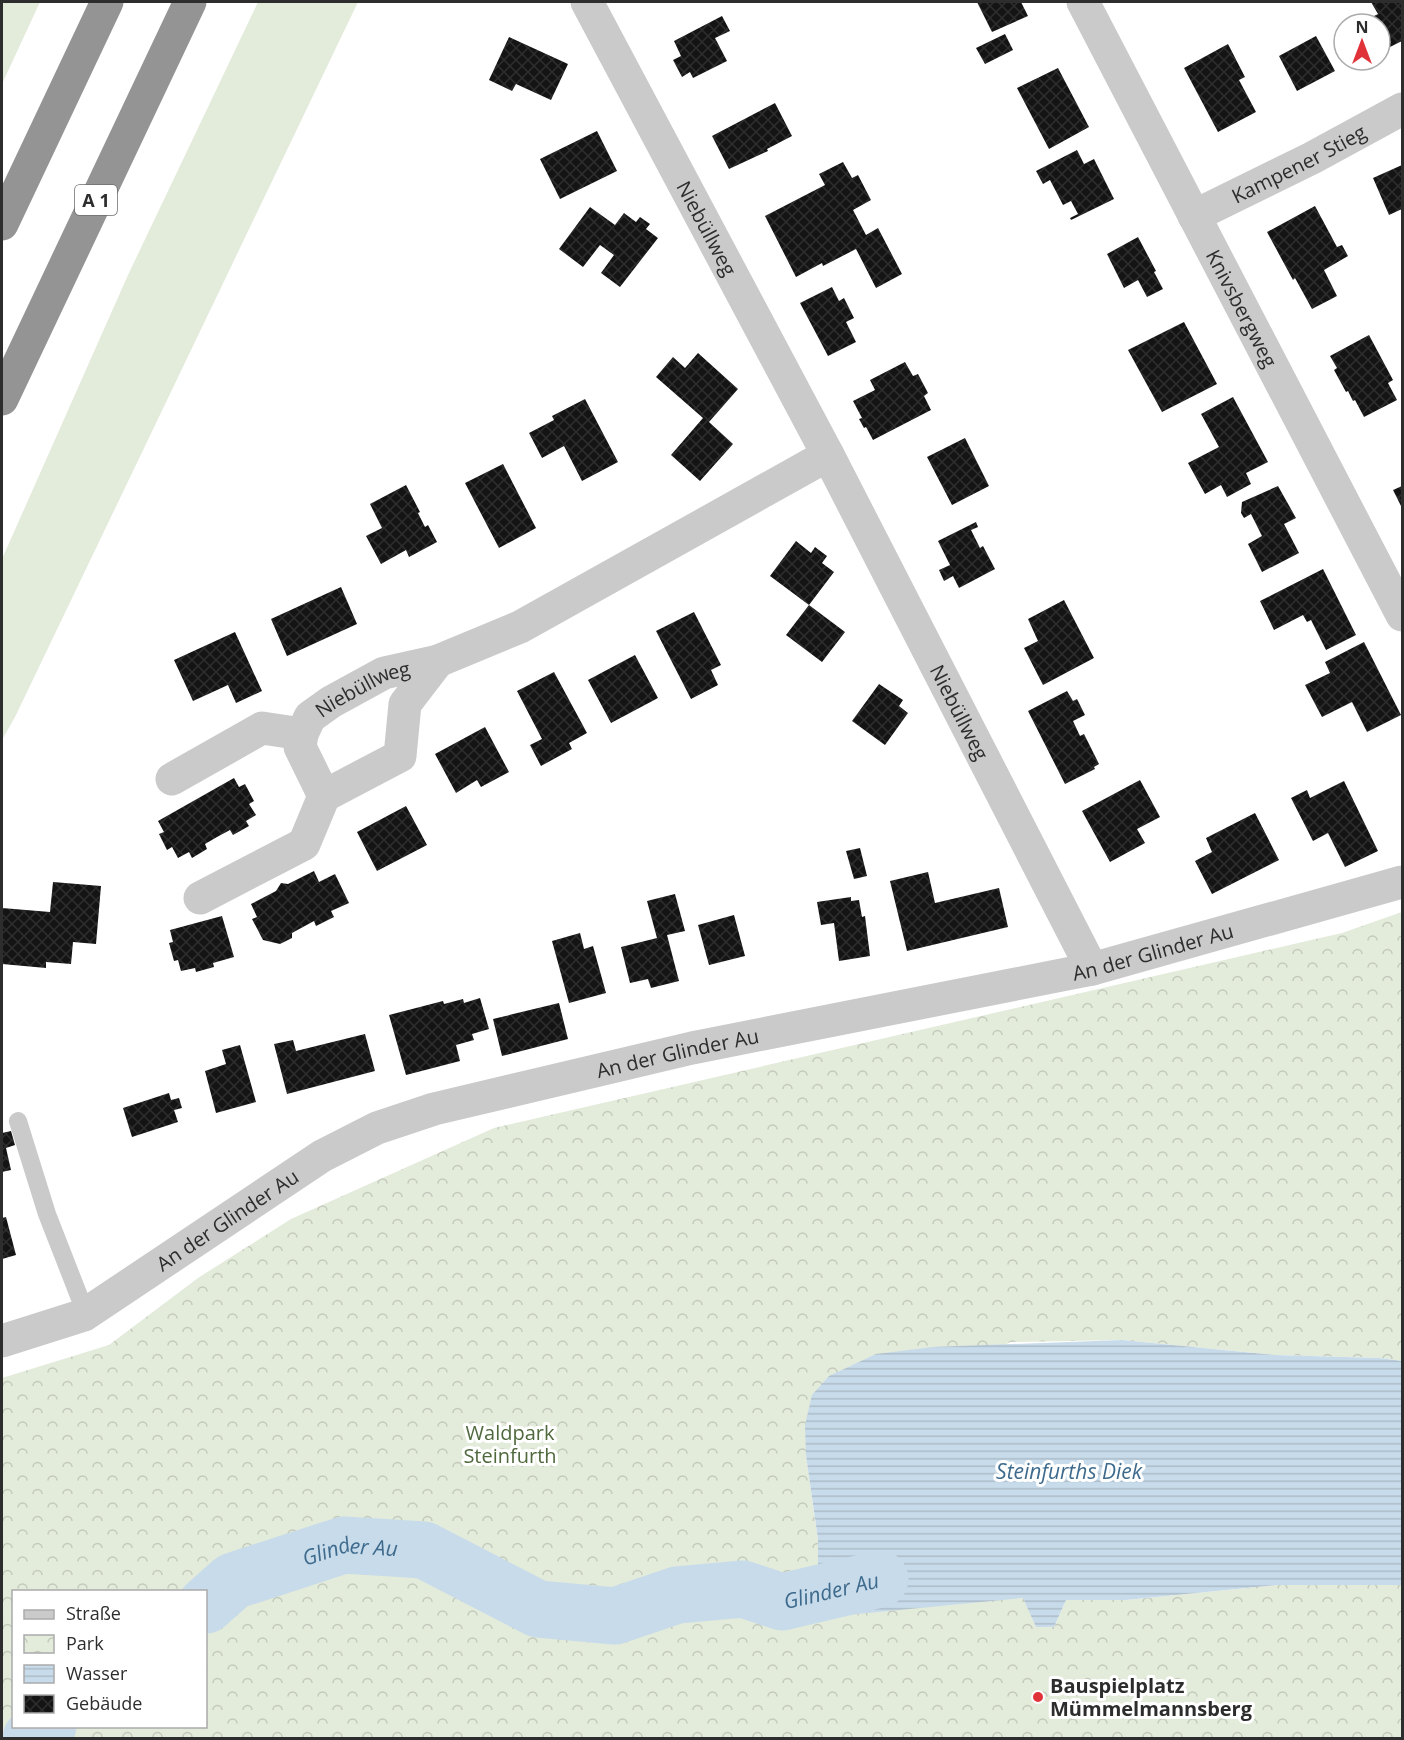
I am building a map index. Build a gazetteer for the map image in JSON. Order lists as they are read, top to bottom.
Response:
{
  "streets": {
    "highway": ["A 1"],
    "street": [
      "Kampener Stieg",
      "Niebüllweg",
      "Knivsbergweg",
      "An der Glinder Au"
    ]
  },
  "crossings": [
    ["Kampener Stieg", "Knivsbergweg"],
    ["Niebüllweg", "An der Glinder Au"]
  ],
  "water": ["Steinfurths Diek", "Glinder Au"],
  "parks": ["Waldpark Steinfurth"],
  "places": ["Bauspielplatz Mümmelmannsberg"],
  "legend": [
    "Straße",
    "Park",
    "Wasser",
    "Gebäude"
  ],
  "north": "top"
}
